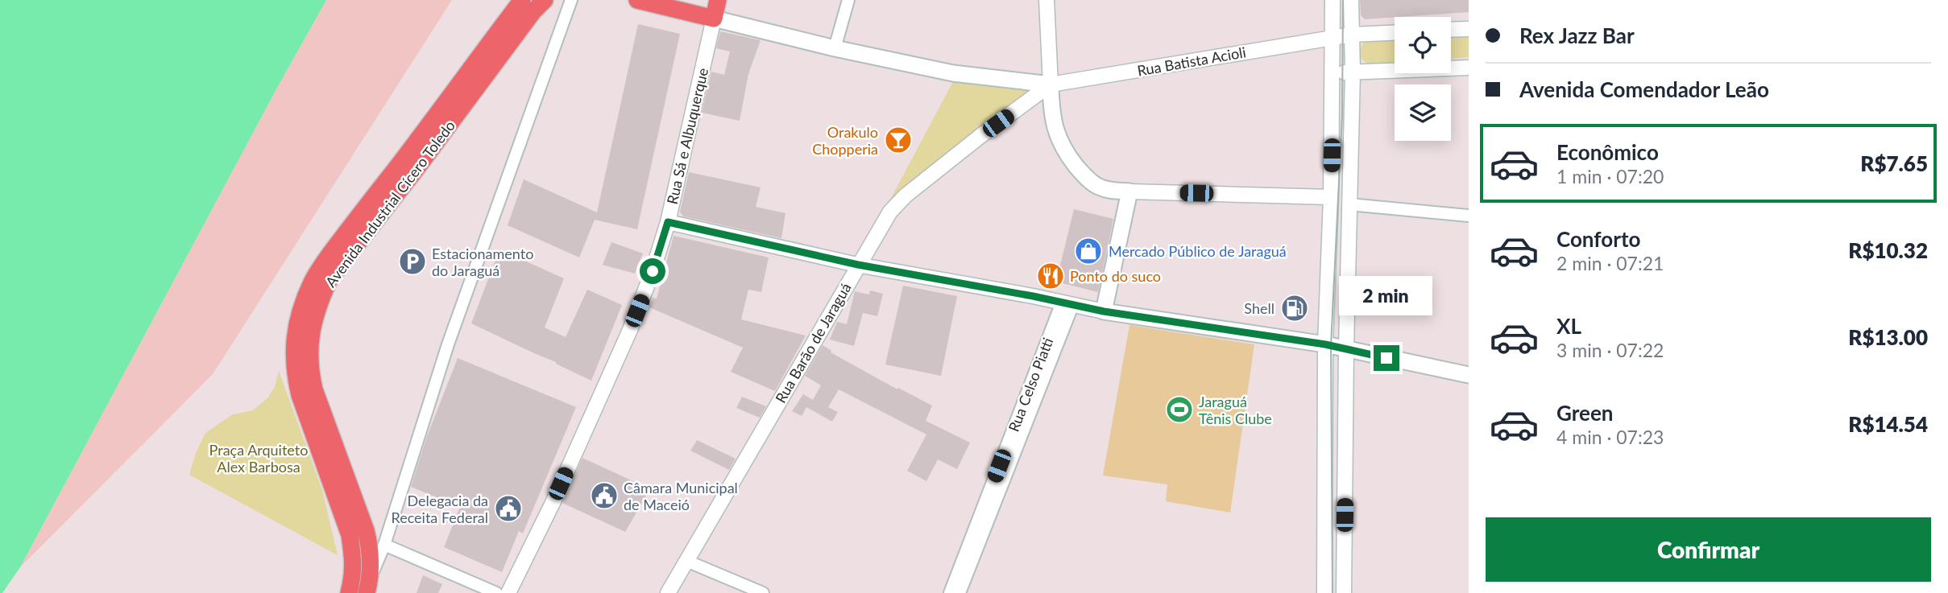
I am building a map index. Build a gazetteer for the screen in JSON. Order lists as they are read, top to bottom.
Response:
{
  "streets": {
    "main road": ["Avenida Industrial Cícero Toledo"],
    "street": [
      "Rua Batista Acioli",
      "Rua Sá e Albuquerque",
      "Rua Barão de Jaraguá",
      "Rua Celso Piatti"
    ]
  },
  "crossings": [
    ["Rua Batista Acioli", "Rua Barão de Jaraguá"]
  ],
  "parks": ["Praça Arquiteto Alex Barbosa"],
  "places": {
    "bar": ["Orakulo Chopperia"],
    "shop": ["Mercado Público de Jaraguá"],
    "parking": ["Estacionamento do Jaraguá"],
    "restaurant": ["Ponto do suco"],
    "fuel station": ["Shell"],
    "sports": ["Jaraguá Tênis Clube"],
    "public building": ["Câmara Municipal de Maceió", "Delegacia da Receita Federal"]
  },
  "page": {
    "banner": ["Rex Jazz Bar", "Avenida Comendador Leão"],
    "list": [
      {
        "name": "Econômico",
        "note": "1 min · 07:20",
        "value": "R$7.65"
      },
      {
        "name": "Conforto",
        "note": "2 min · 07:21",
        "value": "R$10.32"
      },
      {
        "name": "XL",
        "note": "3 min · 07:22",
        "value": "R$13.00"
      },
      {
        "name": "Green",
        "note": "4 min · 07:23",
        "value": "R$14.54"
      }
    ],
    "bubble": "2 min",
    "buttons": "Confirmar"
  }
}
